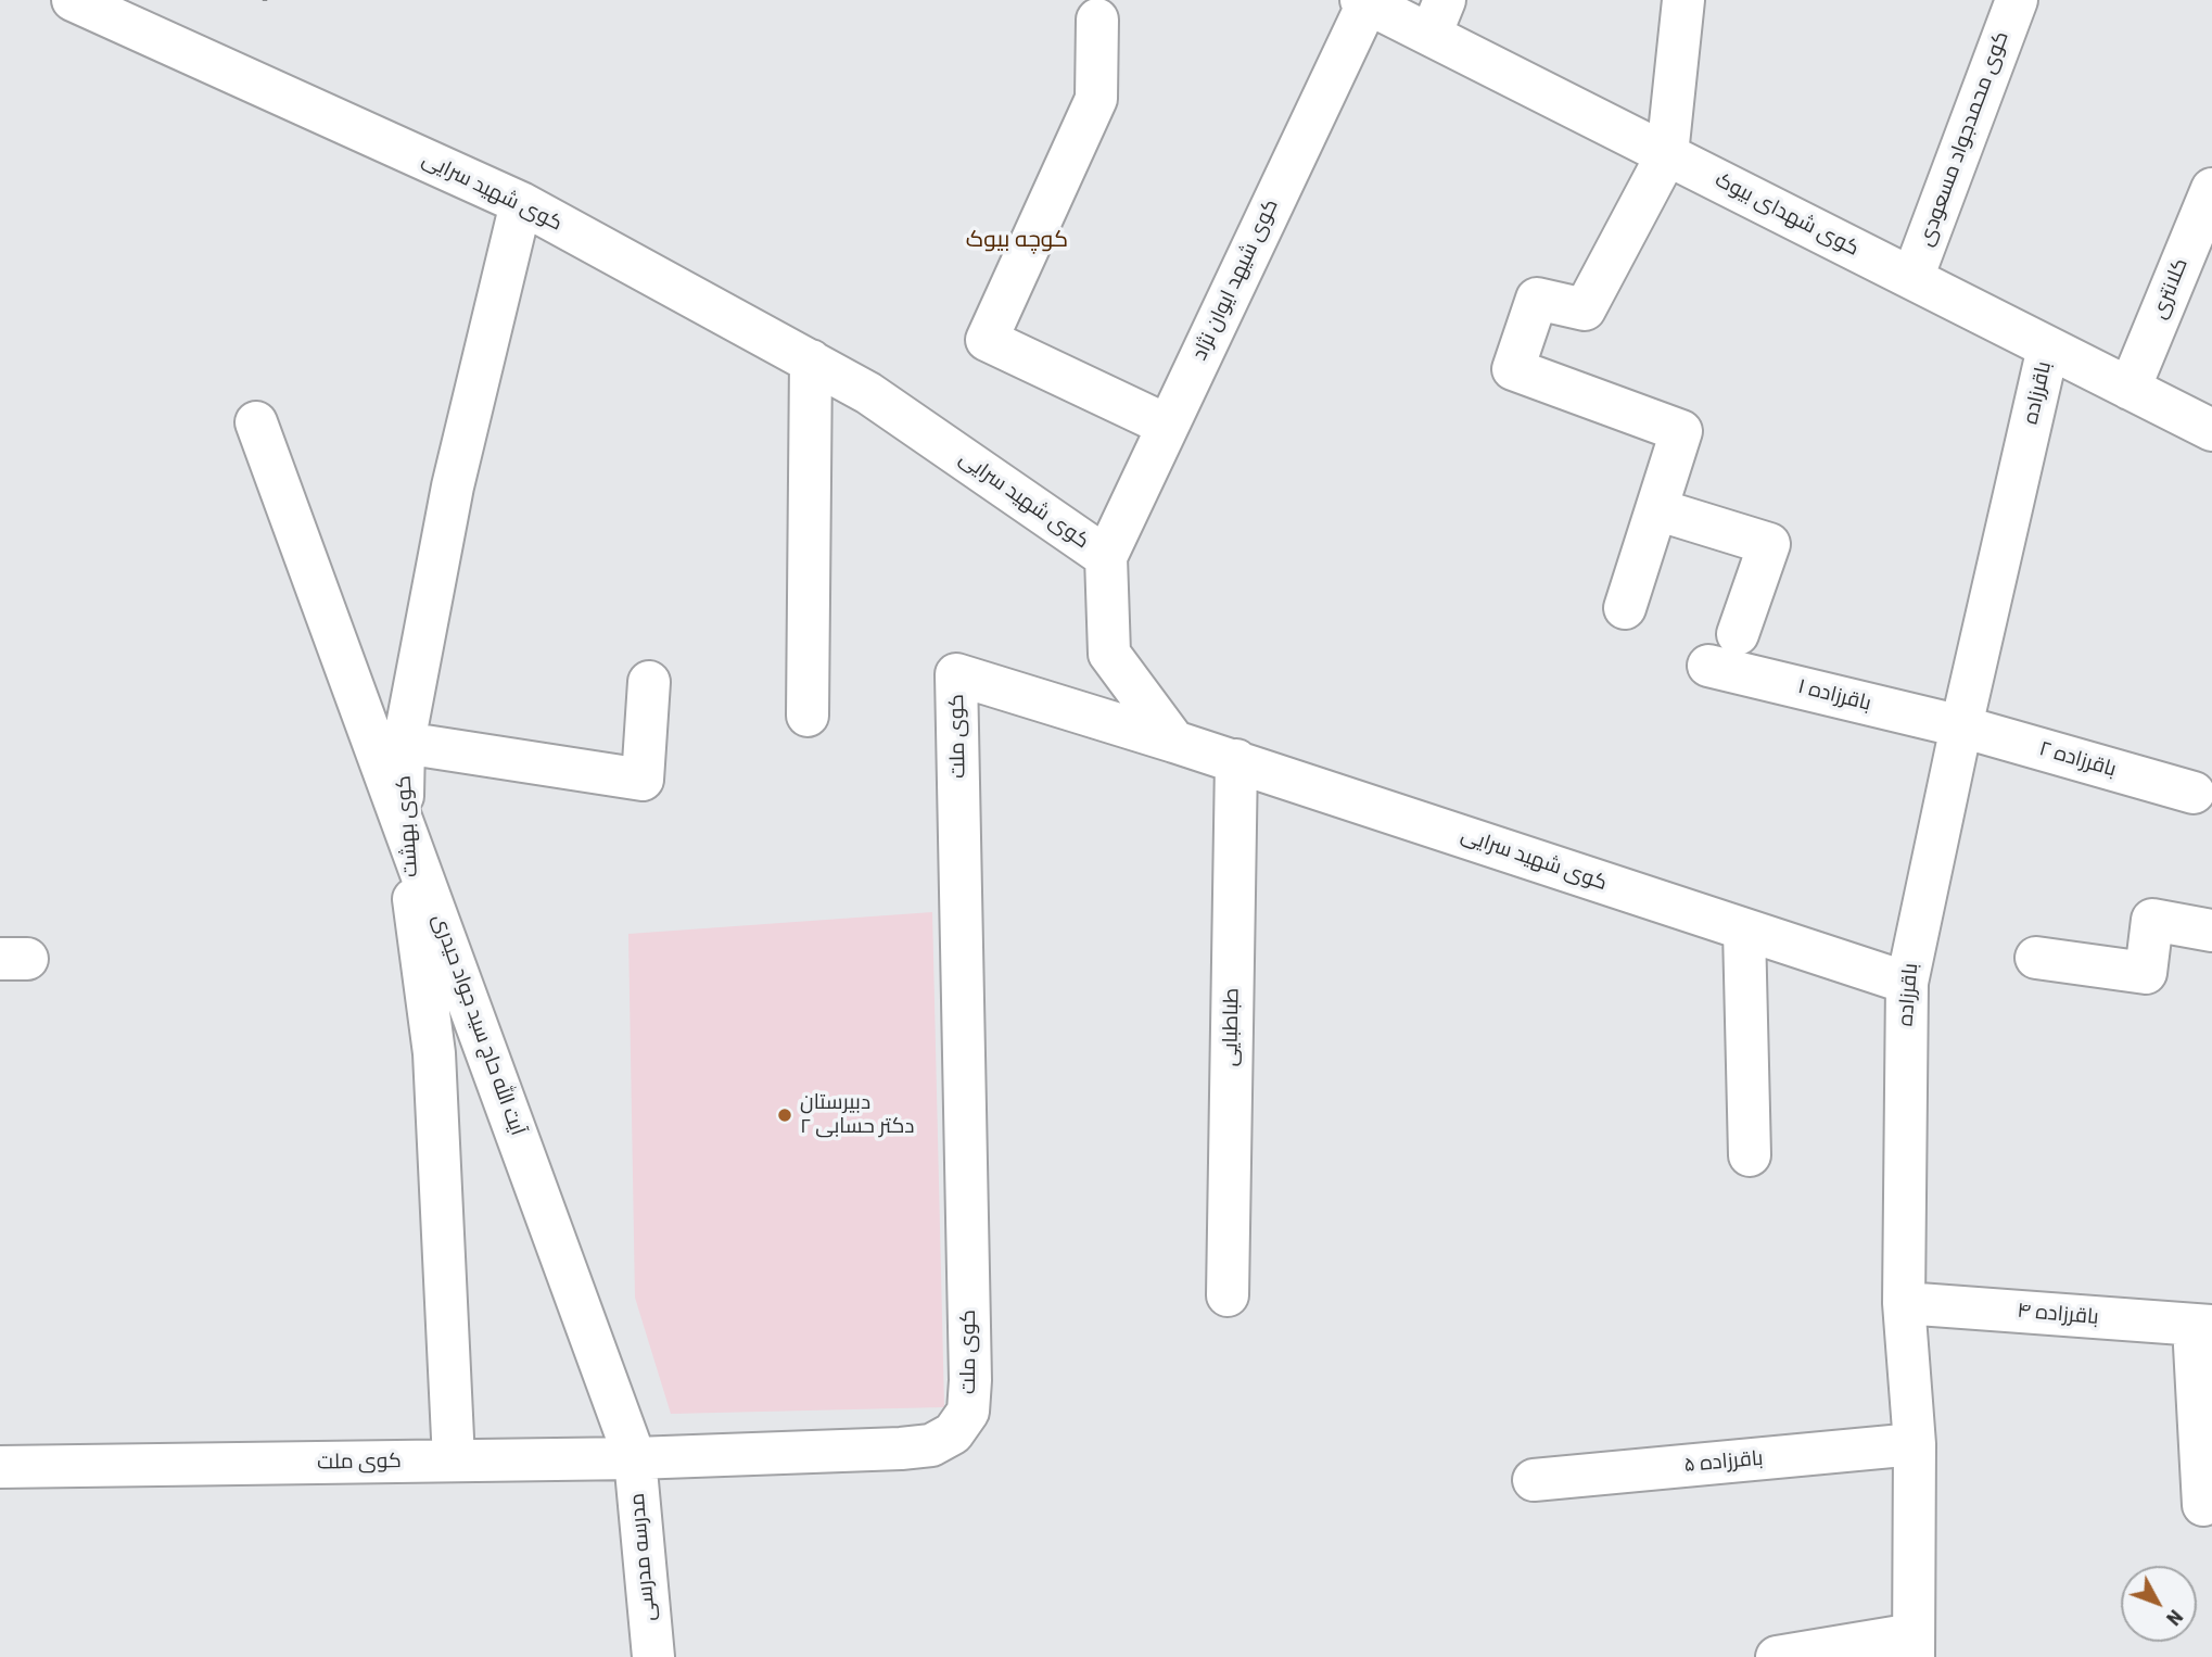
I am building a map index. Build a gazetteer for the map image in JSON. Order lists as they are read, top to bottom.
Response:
{
  "streets": {
    "street": [
      "کوی محمدجواد مسعودی",
      "کوی شهید سرایی",
      "کوی شهدای بیوک",
      "کوی شیهد ایوان نژاد",
      "کلانتری",
      "باقرزاده",
      "باقرزاده ۱",
      "کوی ملت",
      "باقرزاده ۲",
      "کوی بهشت",
      "آیت الله حاج سید جواد حیدری",
      "طباطبایی",
      "باقرزاده ۴",
      "باقرزاده ۵",
      "مدرسه مدرسی"
    ]
  },
  "crossings": [
    ["کوی محمدجواد مسعودی", "کوی شهدای بیوک"],
    ["کوی شهید سرایی", "کوی شیهد ایوان نژاد"],
    ["کوی شهید سرایی", "باقرزاده"],
    ["کوی شهید سرایی", "کوی ملت"],
    ["کوی شهید سرایی", "کوی بهشت"],
    ["کوی شهید سرایی", "طباطبایی"],
    ["کوی شهدای بیوک", "کوی شیهد ایوان نژاد"],
    ["کوی شهدای بیوک", "کلانتری"],
    ["کوی شهدای بیوک", "باقرزاده"],
    ["باقرزاده", "باقرزاده ۱"],
    ["باقرزاده", "باقرزاده ۲"],
    ["باقرزاده", "باقرزاده ۴"],
    ["باقرزاده", "باقرزاده ۵"],
    ["باقرزاده ۱", "باقرزاده ۲"],
    ["کوی ملت", "کوی بهشت"],
    ["کوی ملت", "آیت الله حاج سید جواد حیدری"],
    ["کوی ملت", "مدرسه مدرسی"],
    ["کوی بهشت", "آیت الله حاج سید جواد حیدری"],
    ["آیت الله حاج سید جواد حیدری", "مدرسه مدرسی"]
  ],
  "districts": ["کوچه بیوک"],
  "places": ["دبیرستان دکتر حسابی ۲"],
  "north": "bottom right"
}
